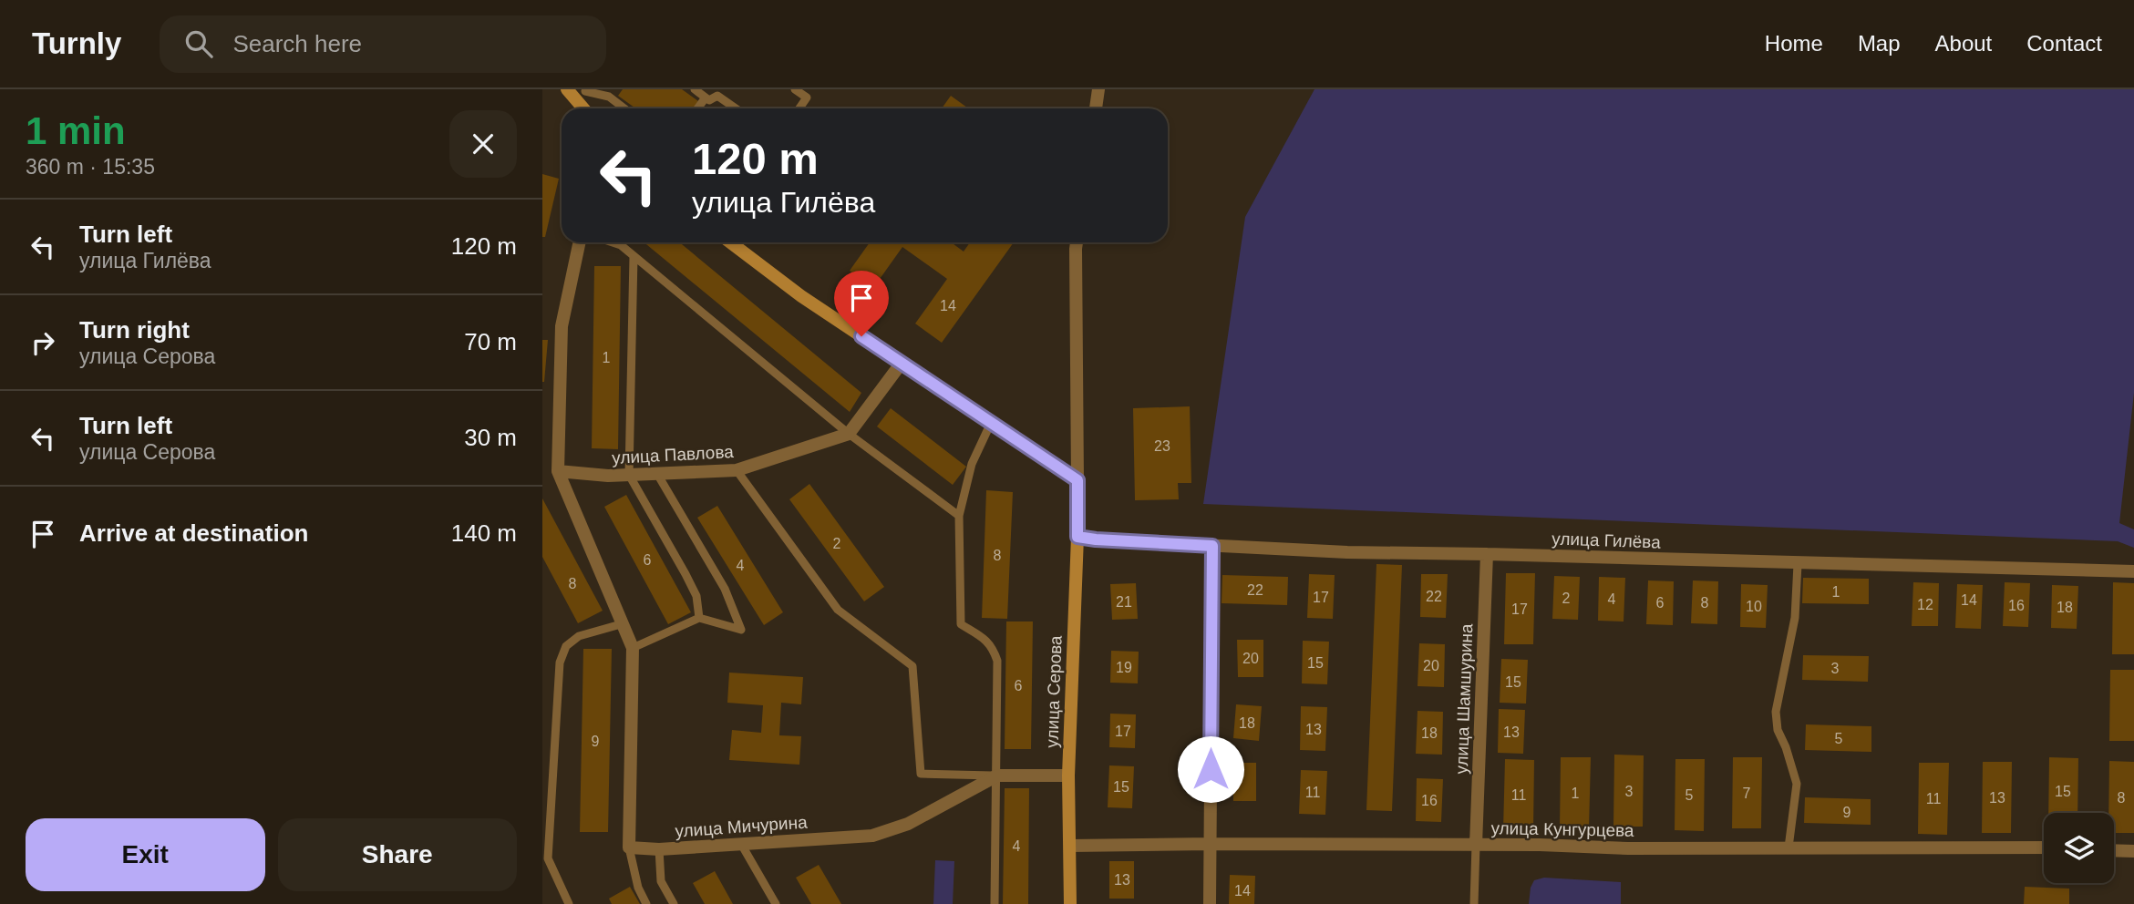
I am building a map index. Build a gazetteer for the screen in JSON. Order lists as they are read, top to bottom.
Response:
{
  "streets": {
    "main road": ["улица Серова"],
    "street": [
      "улица Павлова",
      "улица Гилёва",
      "улица Шамшурина",
      "улица Мичурина",
      "улица Кунгурцева"
    ]
  },
  "crossings": [
    ["улица Гилёва", "улица Серова"],
    ["улица Гилёва", "улица Шамшурина"],
    ["улица Серова", "улица Мичурина"],
    ["улица Серова", "улица Кунгурцева"],
    ["улица Шамшурина", "улица Кунгурцева"]
  ],
  "house_numbers": [
    "14",
    "1",
    "23",
    "2",
    "8",
    "6",
    "4",
    "8",
    "22",
    "1",
    "22",
    "17",
    "2",
    "4",
    "14",
    "21",
    "6",
    "8",
    "12",
    "16",
    "10",
    "18",
    "17",
    "20",
    "15",
    "20",
    "19",
    "3",
    "15",
    "6",
    "18",
    "13",
    "17",
    "13",
    "18",
    "5",
    "9",
    "15",
    "3",
    "15",
    "11",
    "1",
    "7",
    "11",
    "5",
    "13",
    "8",
    "11",
    "16",
    "9",
    "4",
    "13",
    "14"
  ],
  "page": {
    "header": "Turnly",
    "search": "Search here",
    "nav": [
      "Home",
      "Map",
      "About",
      "Contact"
    ],
    "heading": ["1 min", "360 m · 15:35"],
    "turn": ["120 m", "улица Гилёва"],
    "list": [
      {
        "name": "Turn left",
        "note": "улица Гилёва",
        "value": "120 m"
      },
      {
        "name": "Turn right",
        "note": "улица Серова",
        "value": "70 m"
      },
      {
        "name": "Turn left",
        "note": "улица Серова",
        "value": "30 m"
      },
      {
        "name": "Arrive at destination",
        "value": "140 m"
      }
    ],
    "buttons": ["Exit", "Share"]
  }
}
